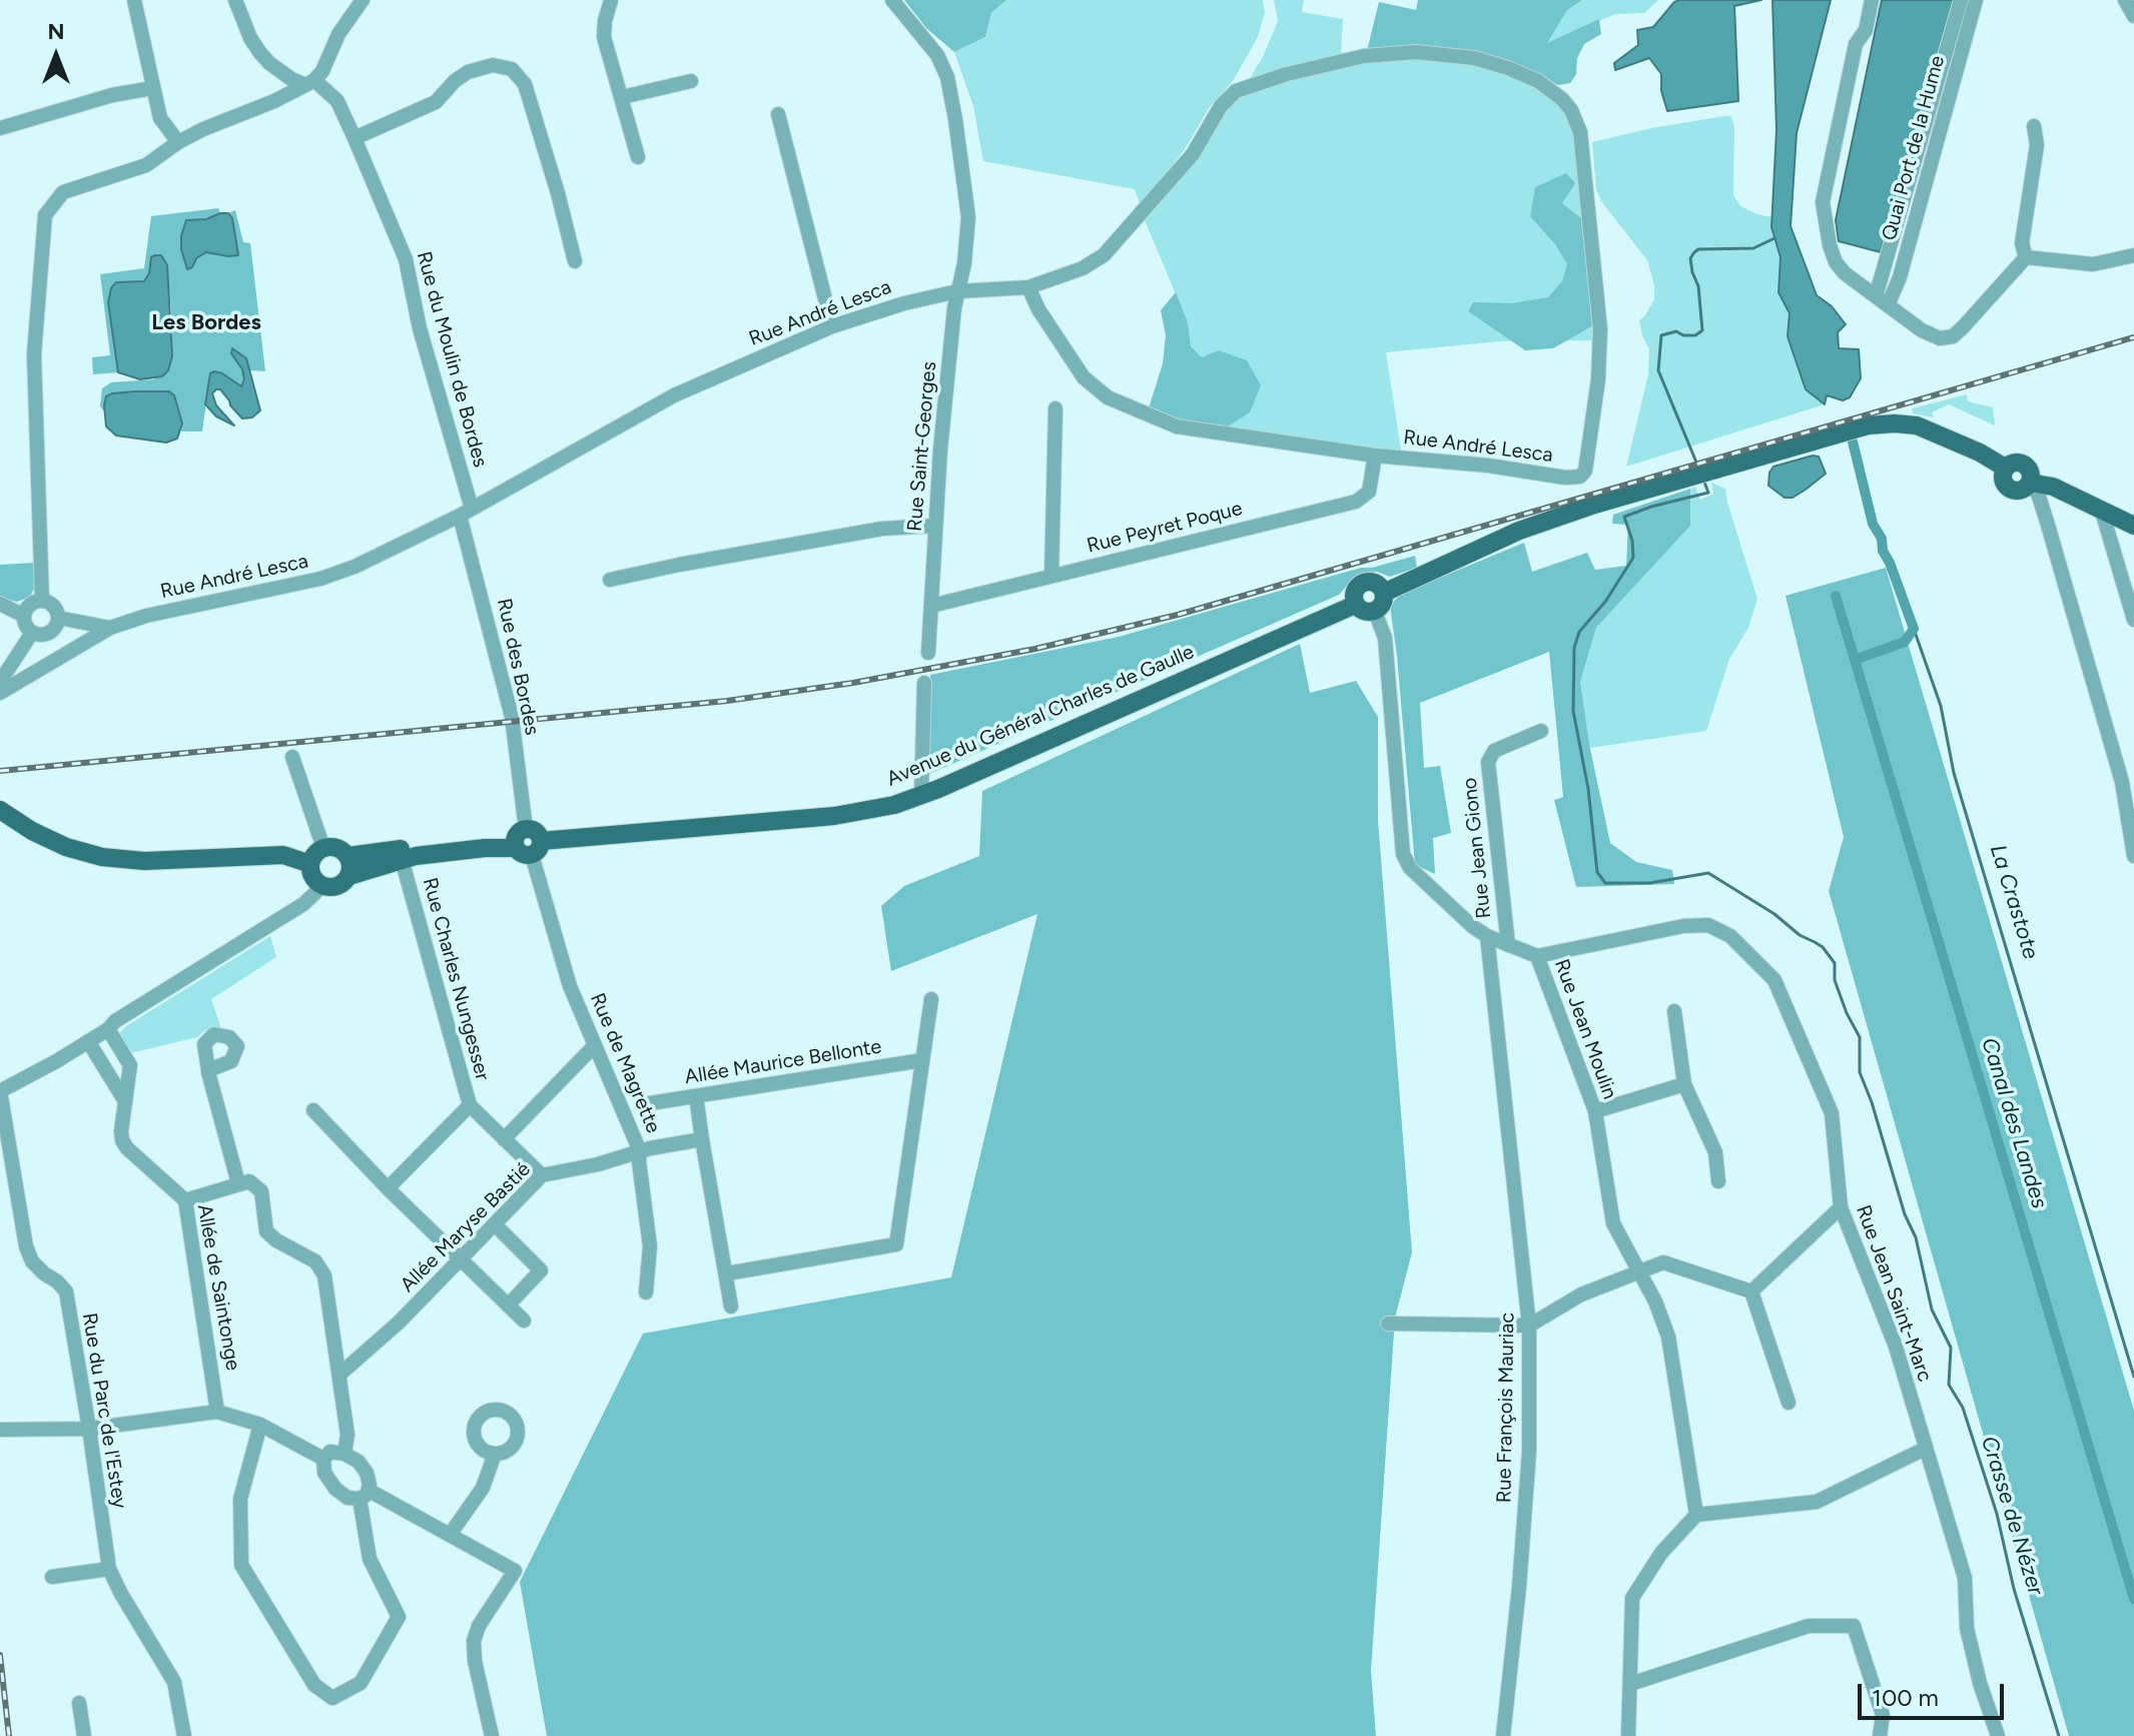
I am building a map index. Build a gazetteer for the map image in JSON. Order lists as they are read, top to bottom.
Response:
{
  "streets": {
    "main road": ["Avenue du Général Charles de Gaulle"],
    "street": [
      "Quai Port de la Hume",
      "Rue André Lesca",
      "Rue du Moulin de Bordes",
      "Rue Saint-Georges",
      "Rue Peyret Poque",
      "Rue des Bordes",
      "Rue Jean Giono",
      "Rue Charles Nungesser",
      "Rue Jean Moulin",
      "Allée Maurice Bellonte",
      "Rue de Magrette",
      "Allée Maryse Bastié",
      "Allée de Saintonge",
      "Rue Jean Saint-Marc",
      "Rue François Mauriac",
      "Rue du Parc de l'Estey"
    ]
  },
  "crossings": [
    ["Rue André Lesca", "Rue du Moulin de Bordes"],
    ["Rue André Lesca", "Rue Saint-Georges"],
    ["Rue André Lesca", "Rue Peyret Poque"],
    ["Rue André Lesca", "Rue des Bordes"],
    ["Rue du Moulin de Bordes", "Rue des Bordes"],
    ["Rue Saint-Georges", "Rue Peyret Poque"],
    ["Rue des Bordes", "Avenue du Général Charles de Gaulle"],
    ["Rue des Bordes", "Rue de Magrette"],
    ["Avenue du Général Charles de Gaulle", "Rue Charles Nungesser"],
    ["Avenue du Général Charles de Gaulle", "Rue Jean Moulin"],
    ["Avenue du Général Charles de Gaulle", "Rue de Magrette"],
    ["Rue Jean Giono", "Rue Jean Moulin"],
    ["Rue Charles Nungesser", "Allée Maryse Bastié"],
    ["Rue Jean Moulin", "Rue Jean Saint-Marc"],
    ["Rue Jean Moulin", "Rue François Mauriac"],
    ["Rue de Magrette", "Allée Maryse Bastié"]
  ],
  "districts": ["Les Bordes"],
  "water": ["La Crastote", "Canal des Landes", "Crasse de Nézer"],
  "scale_bar": "100 m",
  "north": "top"
}
